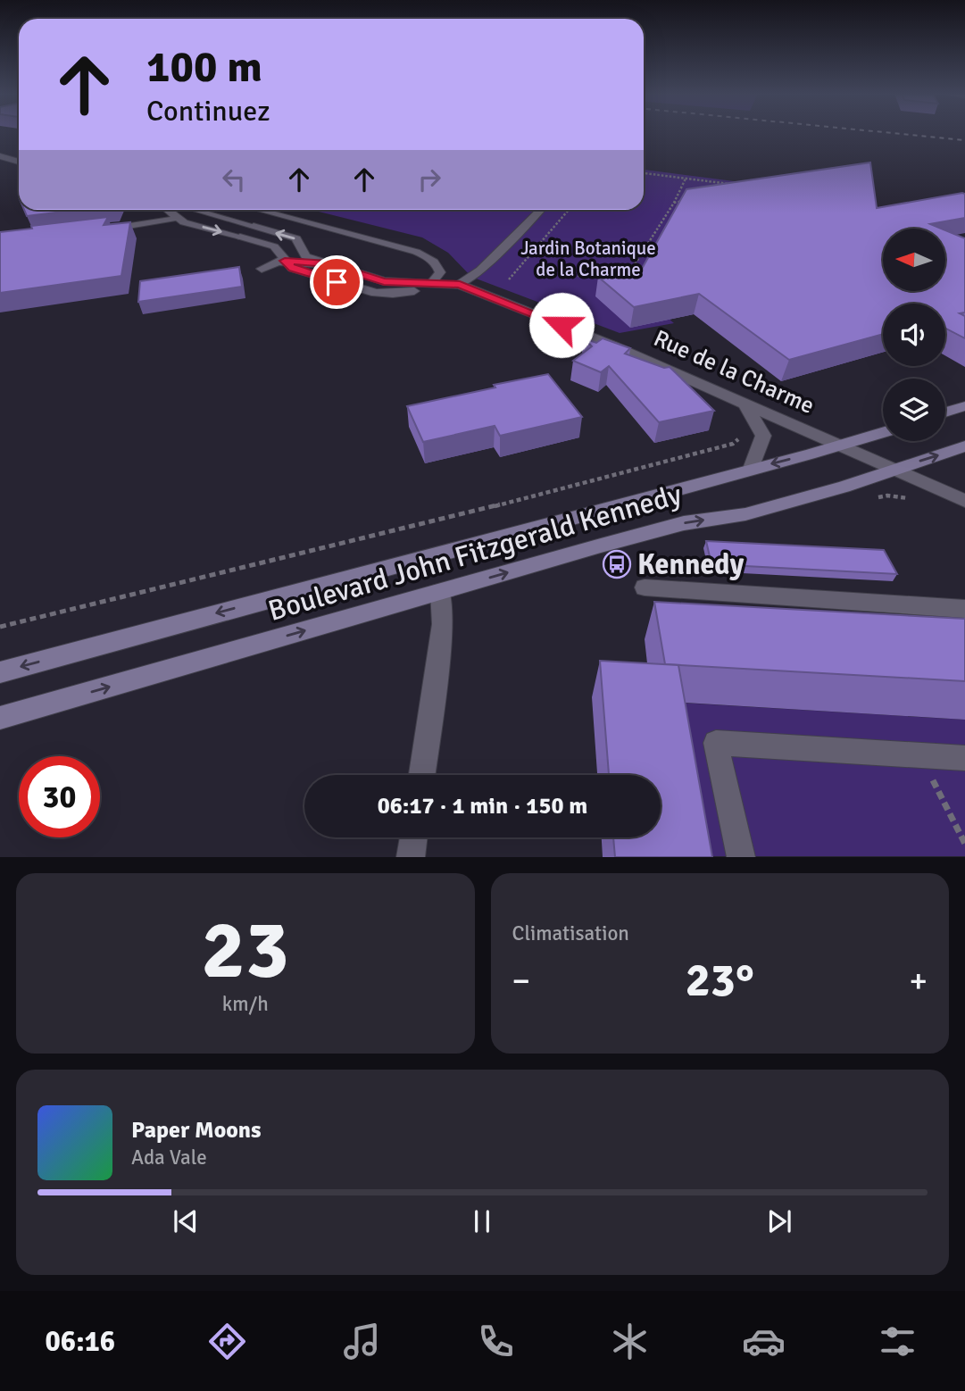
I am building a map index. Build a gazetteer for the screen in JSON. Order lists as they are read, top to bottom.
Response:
{
  "streets": {
    "main road": ["Boulevard John Fitzgerald Kennedy"],
    "street": ["Rue de la Charme"]
  },
  "crossings": [
    ["Rue de la Charme", "Boulevard John Fitzgerald Kennedy"]
  ],
  "parks": ["Jardin Botanique de la Charme"],
  "places": {
    "bus stop": ["Kennedy"]
  },
  "north": "left",
  "page": {
    "turn": ["100 m", "Continuez"],
    "limit": "30",
    "trip": "06:17 · 1 min · 150 m",
    "tile": [
      ["23", "km/h"],
      "Climatisation"
    ],
    "heat": ["−", "23°", "+"],
    "song": ["Paper Moons", "Ada Vale"],
    "tabs": "06:16"
  }
}
